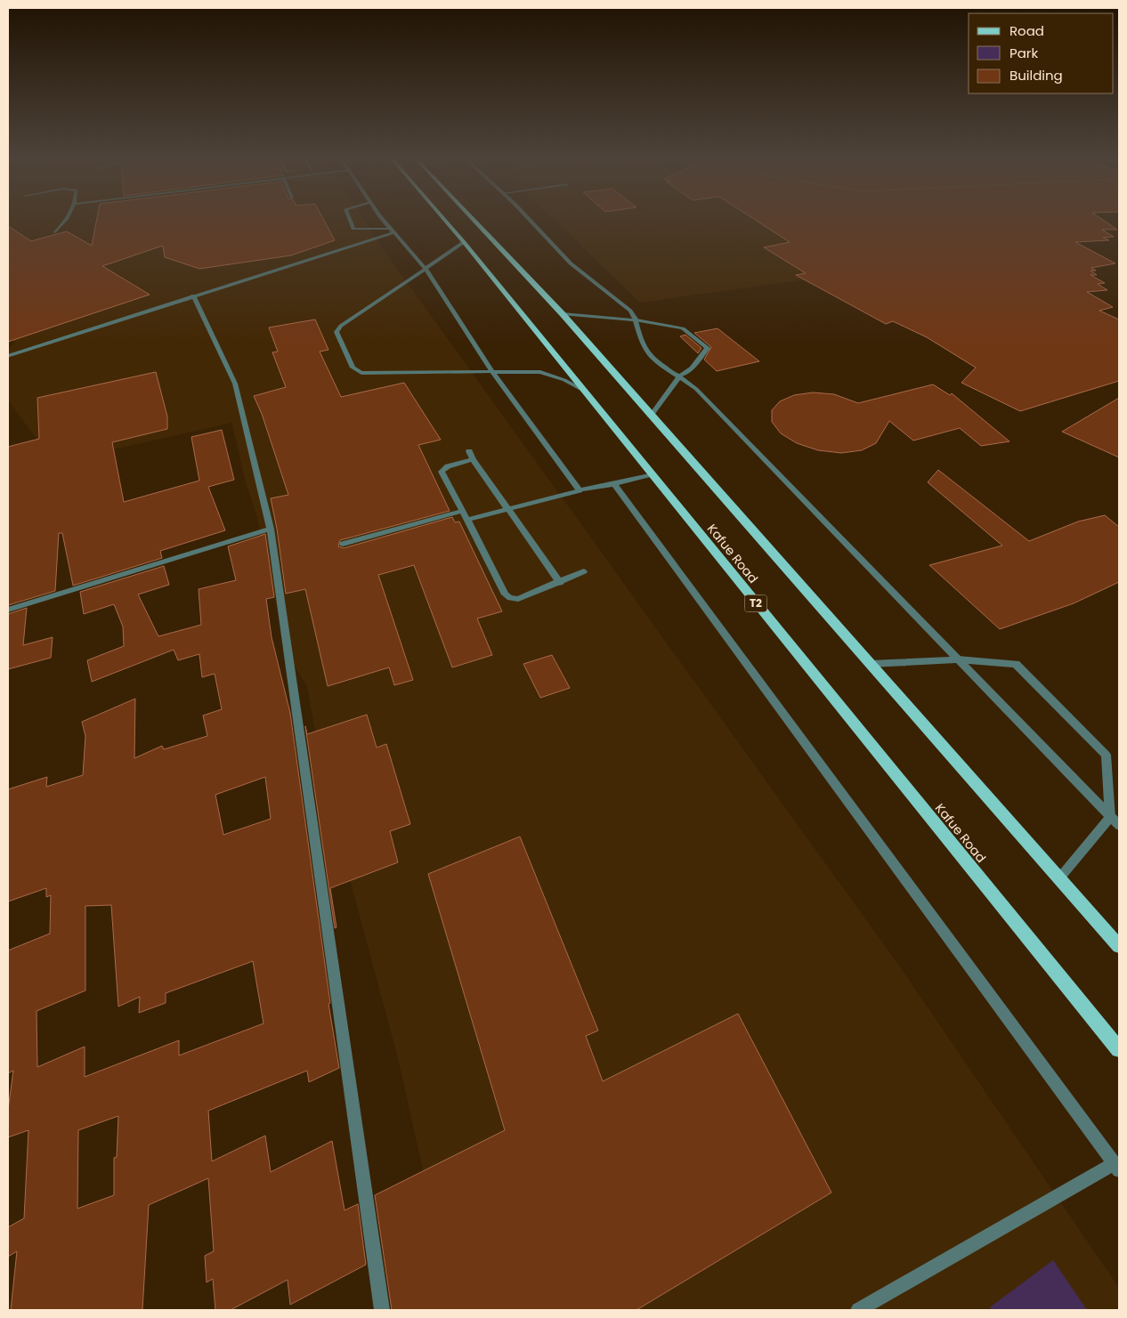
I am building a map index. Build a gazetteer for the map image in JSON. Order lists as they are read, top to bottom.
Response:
{
  "streets": {
    "main road": ["Kafue Road", "T2"]
  },
  "legend": ["Road", "Park", "Building"]
}
